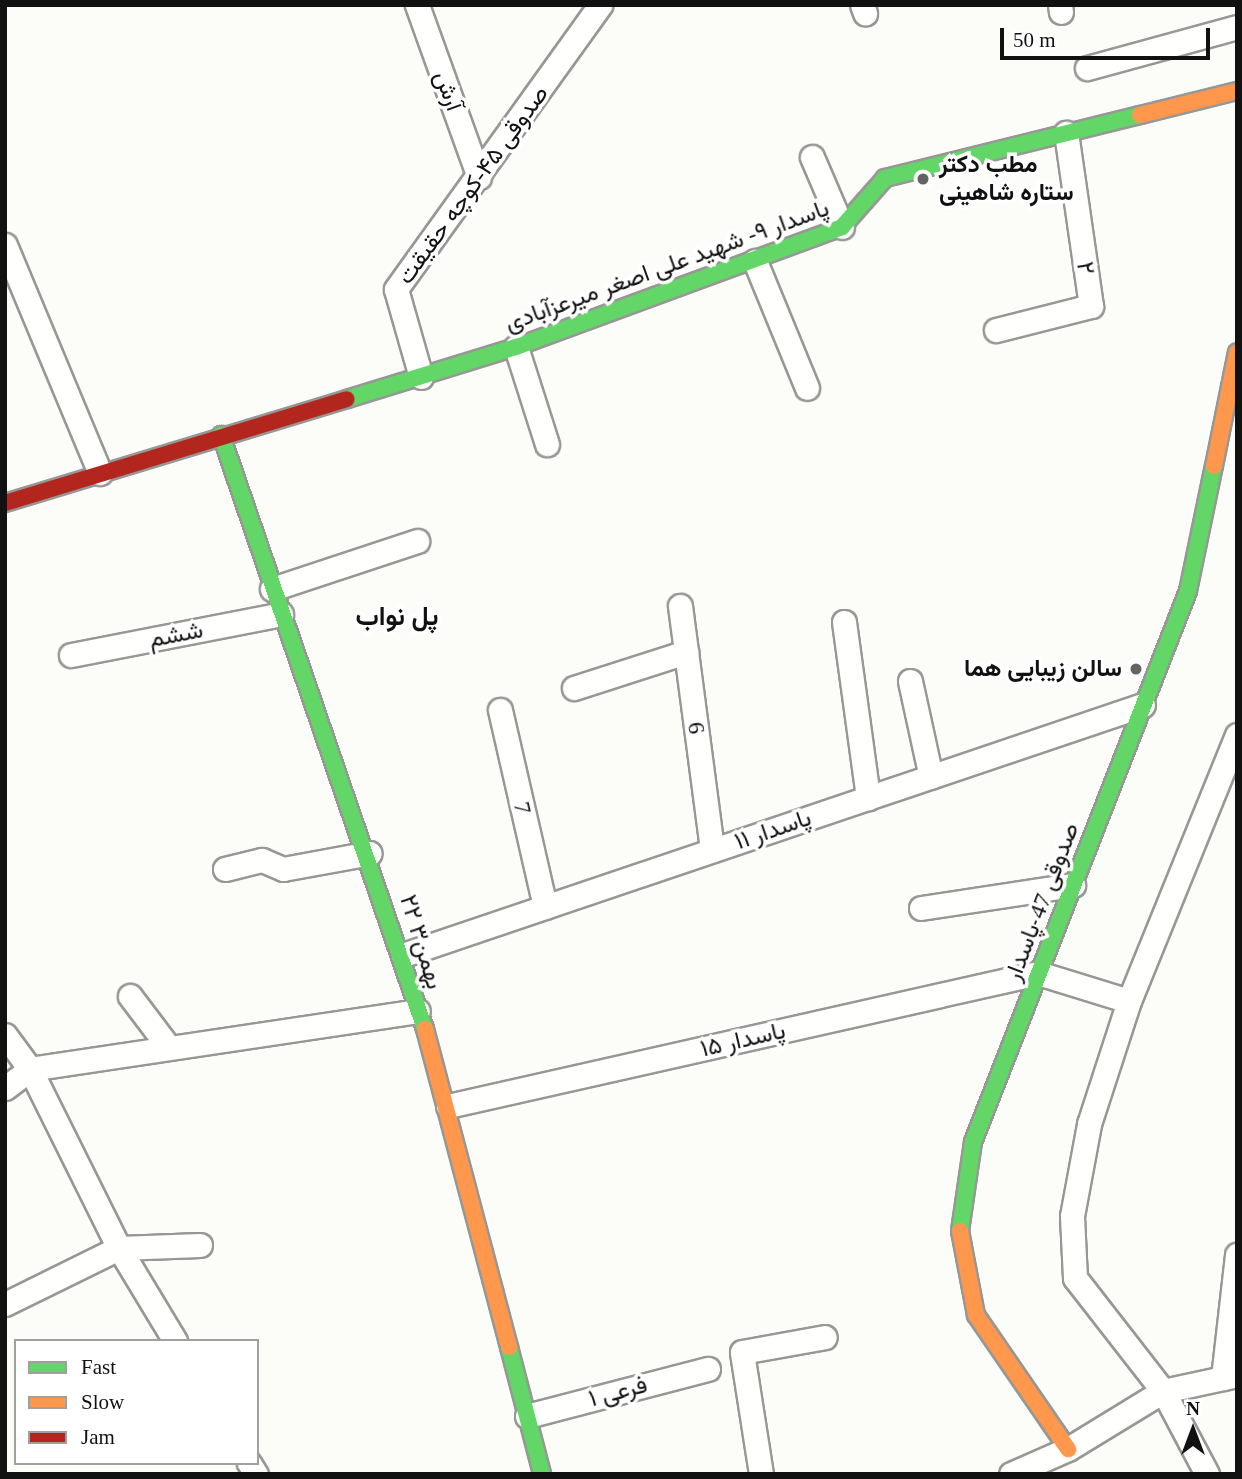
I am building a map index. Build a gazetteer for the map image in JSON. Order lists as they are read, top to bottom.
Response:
{
  "streets": {
    "street": [
      "آرش",
      "صدوقی ۴۵-کوچه حقیقت",
      "پاسدار ۹- شهید علی اصغر میرعزآبادی",
      "۲",
      "ششم",
      "6",
      "7",
      "پاسدار ۱۱",
      "صدوقی 47-پاسدار",
      "۲۲ بهمن۳",
      "پاسدار ۱۵",
      "فرعی ۱"
    ]
  },
  "crossings": [
    ["آرش", "صدوقی ۴۵-کوچه حقیقت"],
    ["صدوقی ۴۵-کوچه حقیقت", "پاسدار ۹- شهید علی اصغر میرعزآبادی"],
    ["پاسدار ۹- شهید علی اصغر میرعزآبادی", "۲"],
    ["پاسدار ۹- شهید علی اصغر میرعزآبادی", "۲۲ بهمن۳"],
    ["ششم", "۲۲ بهمن۳"],
    ["6", "پاسدار ۱۱"],
    ["7", "پاسدار ۱۱"],
    ["پاسدار ۱۱", "صدوقی 47-پاسدار"],
    ["پاسدار ۱۱", "۲۲ بهمن۳"],
    ["صدوقی 47-پاسدار", "پاسدار ۱۵"],
    ["۲۲ بهمن۳", "پاسدار ۱۵"],
    ["۲۲ بهمن۳", "فرعی ۱"]
  ],
  "districts": ["پل نواب"],
  "places": ["مطب دکتر ستاره شاهینی", "سالن زیبایی هما"],
  "legend": ["Fast", "Slow", "Jam"],
  "scale_bar": "50 m",
  "north": "top"
}
